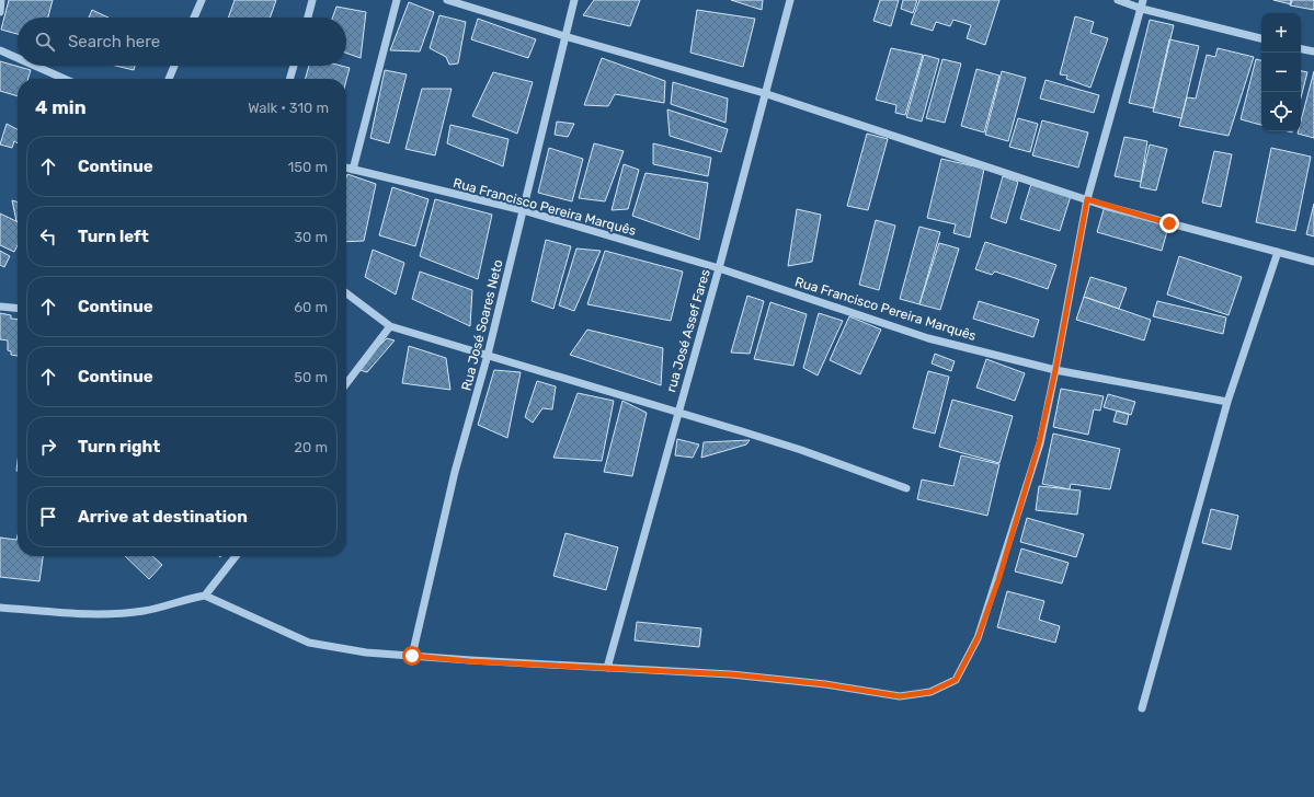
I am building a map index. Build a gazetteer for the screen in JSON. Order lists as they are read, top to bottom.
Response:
{
  "streets": {
    "street": ["Rua Francisco Pereira Marquês", "Rua José Soares Neto", "rua José Assef Fares"]
  },
  "crossings": [
    ["Rua Francisco Pereira Marquês", "Rua José Soares Neto"],
    ["Rua Francisco Pereira Marquês", "rua José Assef Fares"]
  ],
  "page": {
    "map_buttons": ["+", "−"],
    "search": "Search here",
    "heading": ["4 min", "Walk · 310 m"],
    "list": [
      ["Continue", "150 m"],
      ["Turn left", "30 m"],
      ["Continue", "60 m"],
      ["Continue", "50 m"],
      ["Turn right", "20 m"],
      "Arrive at destination"
    ]
  }
}
